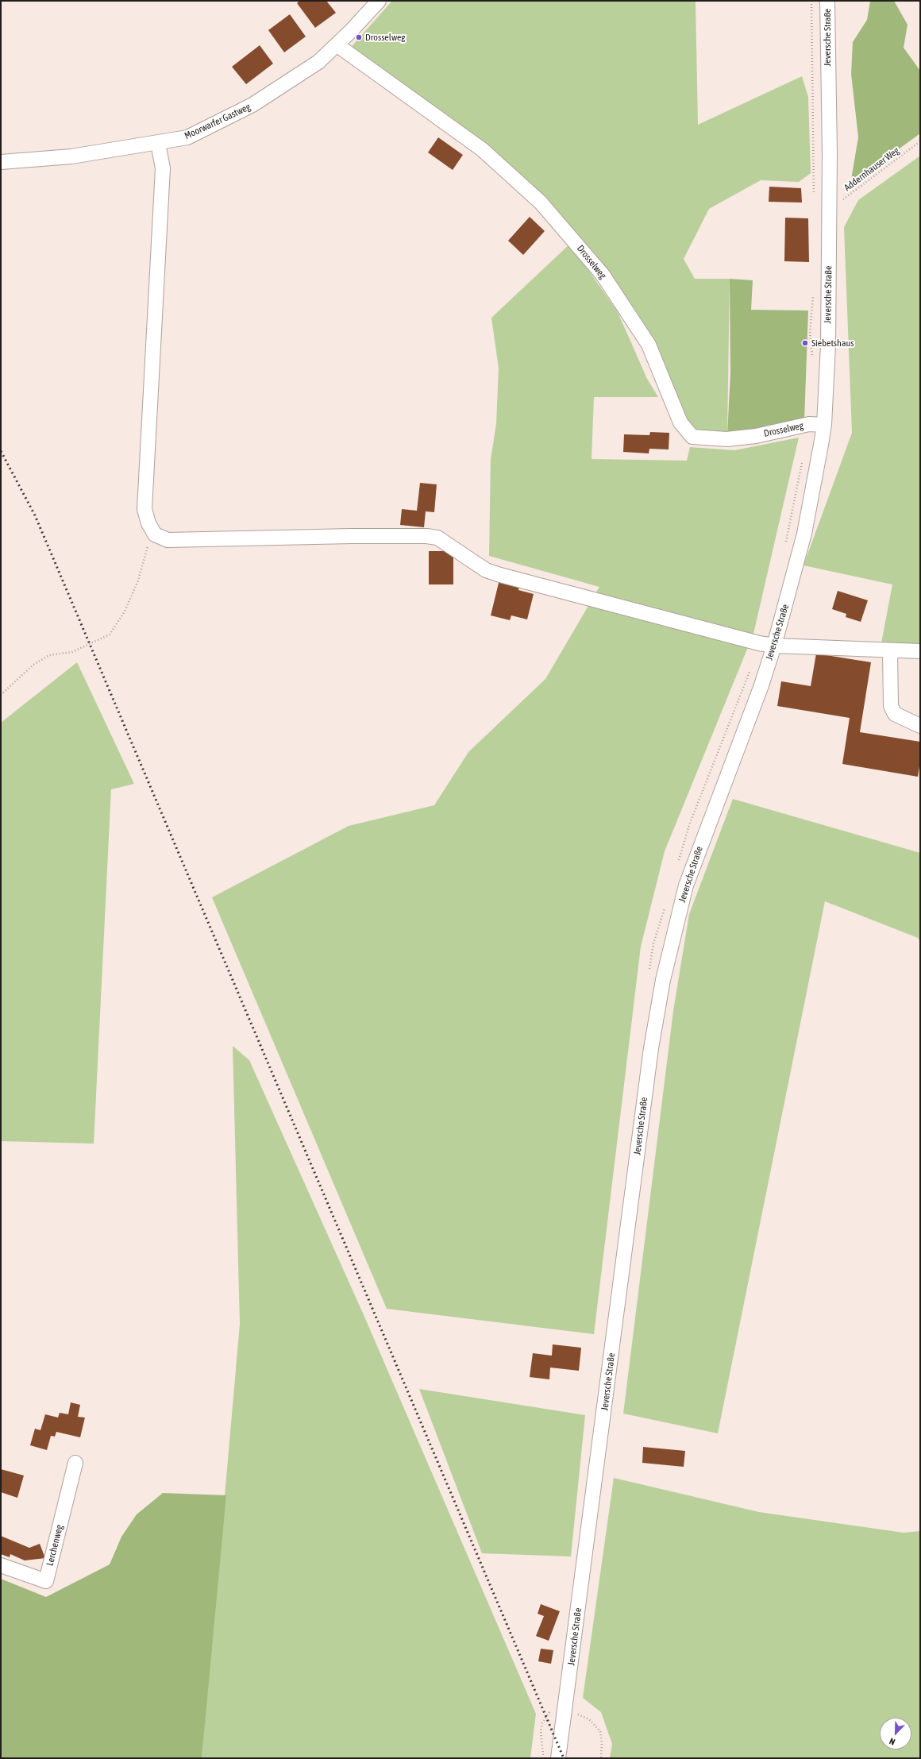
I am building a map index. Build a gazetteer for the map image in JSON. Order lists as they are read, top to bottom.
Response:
{
  "streets": {
    "street": [
      "Jeversche Straße",
      "Moorwarfer Gastweg",
      "Drosselweg",
      "Lerchenweg"
    ],
    "path": ["Addernhauser Weg"]
  },
  "crossings": [
    ["Jeversche Straße", "Addernhauser Weg"],
    ["Jeversche Straße", "Drosselweg"],
    ["Moorwarfer Gastweg", "Drosselweg"]
  ],
  "places": ["Drosselweg", "Siebetshaus"],
  "north": "bottom left"
}
